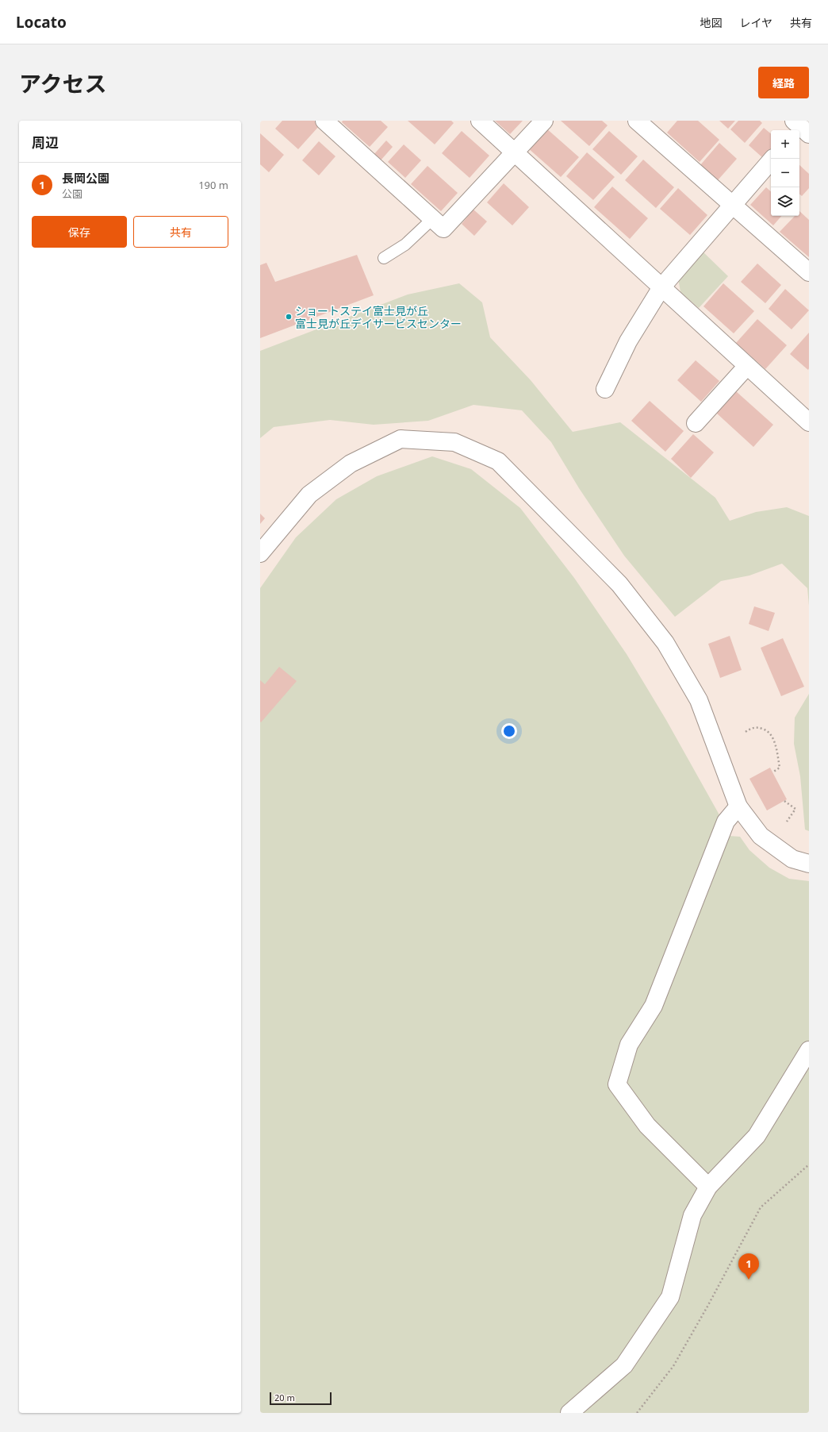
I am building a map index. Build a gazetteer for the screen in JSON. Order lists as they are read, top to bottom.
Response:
{
  "places": ["ショートステイ富士見が丘 富士見が丘デイサービスセンター"],
  "scale_bar": "20 m",
  "page": {
    "header": "Locato",
    "nav": ["地図", "レイヤ", "共有"],
    "title": "アクセス",
    "buttons": [
      "経路",
      ["保存", "共有"]
    ],
    "heading": "周辺",
    "map_buttons": ["+", "−"],
    "list": [
      {
        "mark": "1",
        "name": "長岡公園",
        "note": "公園",
        "value": "190 m"
      }
    ],
    "pins": "1",
    "scale": "20 m"
  }
}
